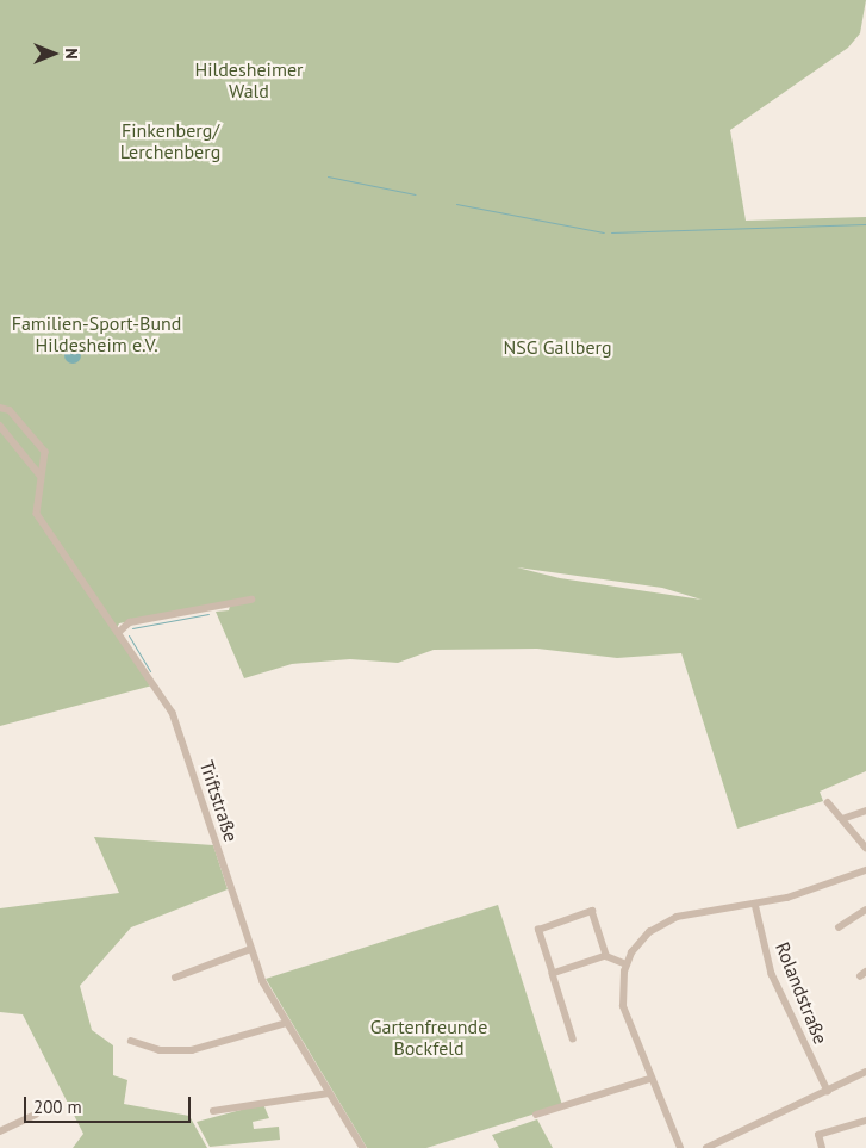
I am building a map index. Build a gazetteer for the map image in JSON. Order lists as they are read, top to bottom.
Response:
{
  "streets": {
    "street": ["Triftstraße", "Rolandstraße"]
  },
  "parks": [
    "Hildesheimer Wald",
    "Finkenberg/ Lerchenberg",
    "Familien-Sport-Bund Hildesheim e.V.",
    "NSG Gallberg",
    "Gartenfreunde Bockfeld"
  ],
  "scale_bar": "200 m",
  "north": "right"
}
